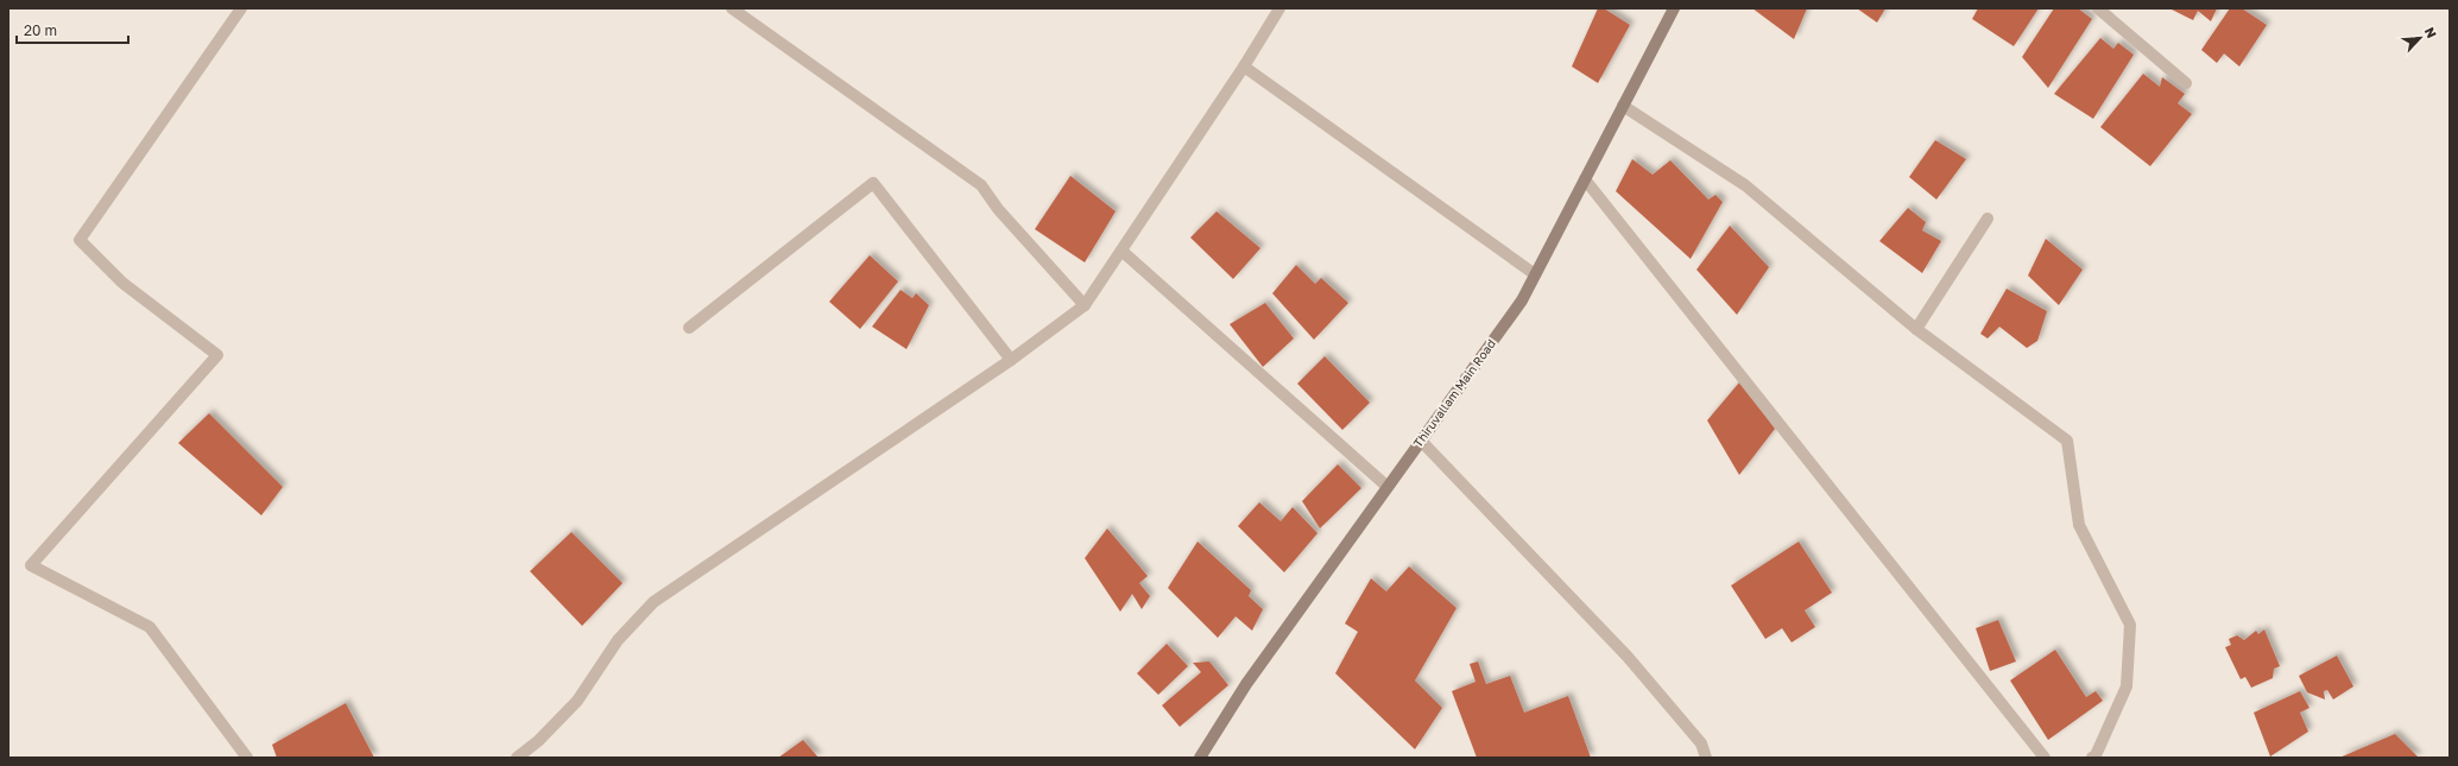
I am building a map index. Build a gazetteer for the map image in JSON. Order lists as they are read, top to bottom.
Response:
{
  "streets": {
    "main road": ["Thiruvallam Main Road"]
  },
  "scale_bar": "20 m",
  "north": "top right"
}
